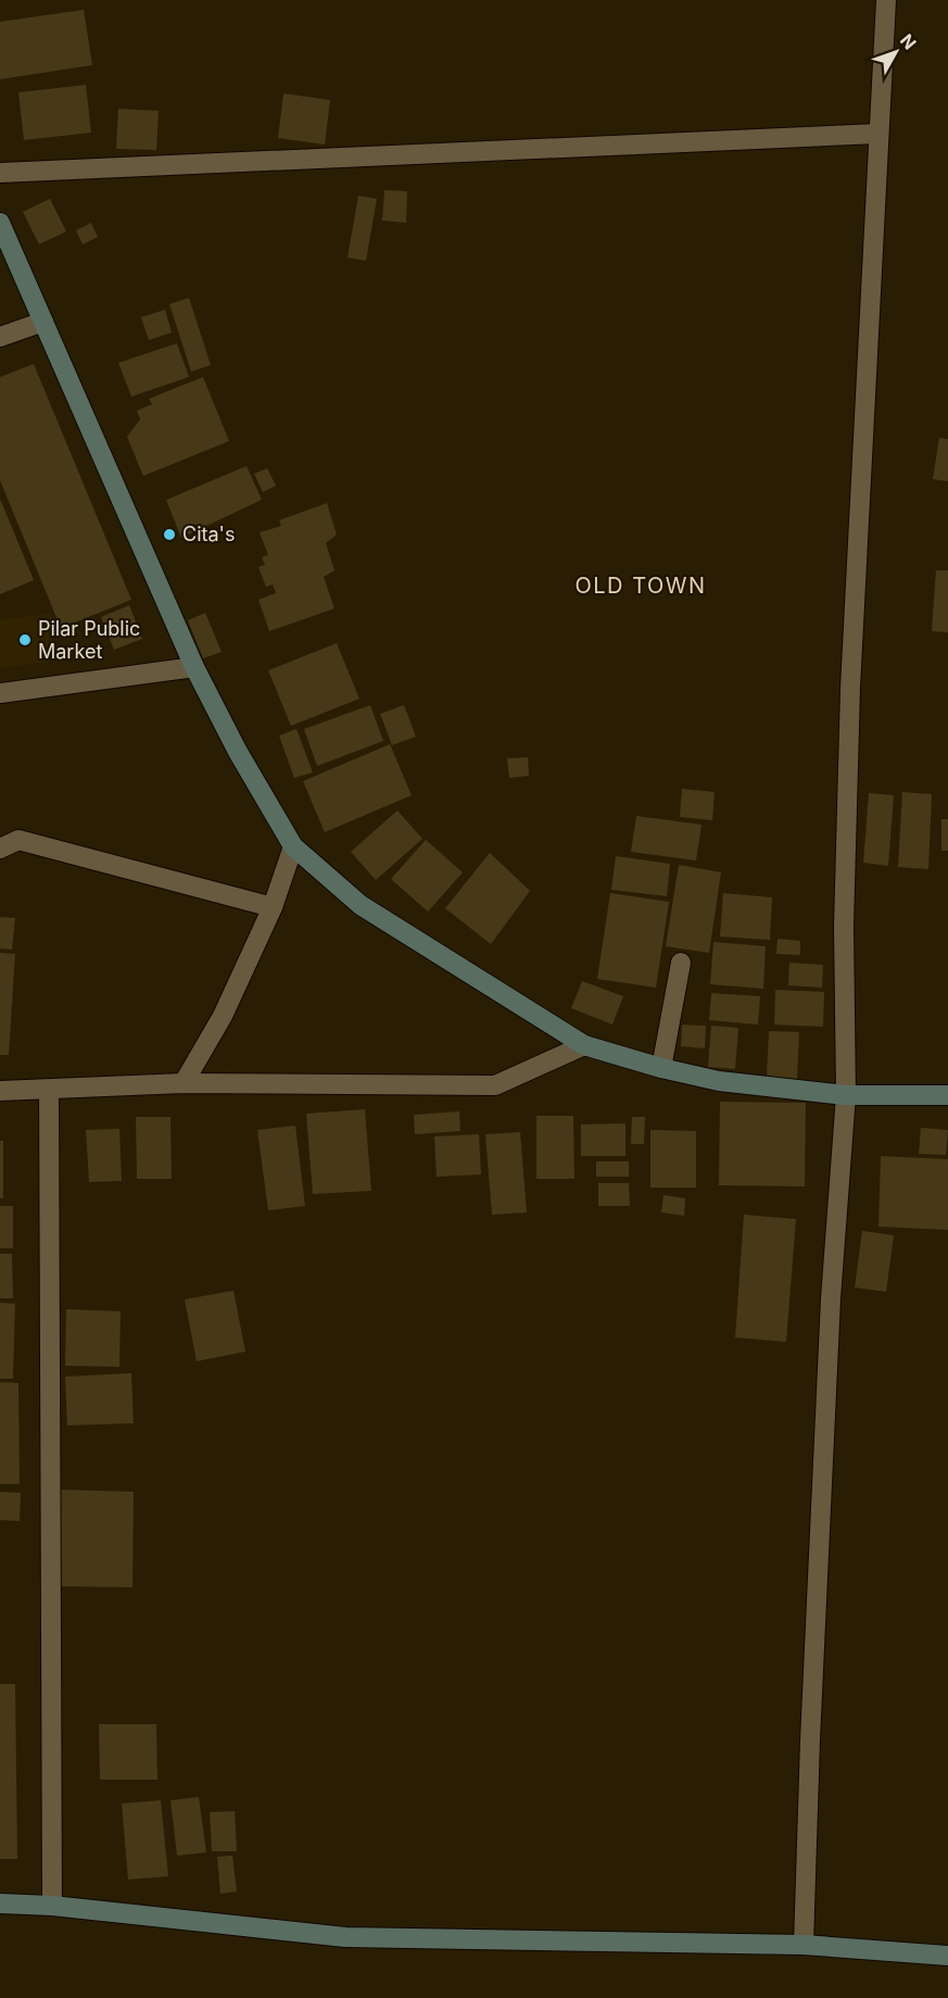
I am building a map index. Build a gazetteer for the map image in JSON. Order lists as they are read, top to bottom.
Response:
{
  "districts": ["OLD TOWN"],
  "places": ["Cita's", "Pilar Public Market"],
  "north": "top right"
}
